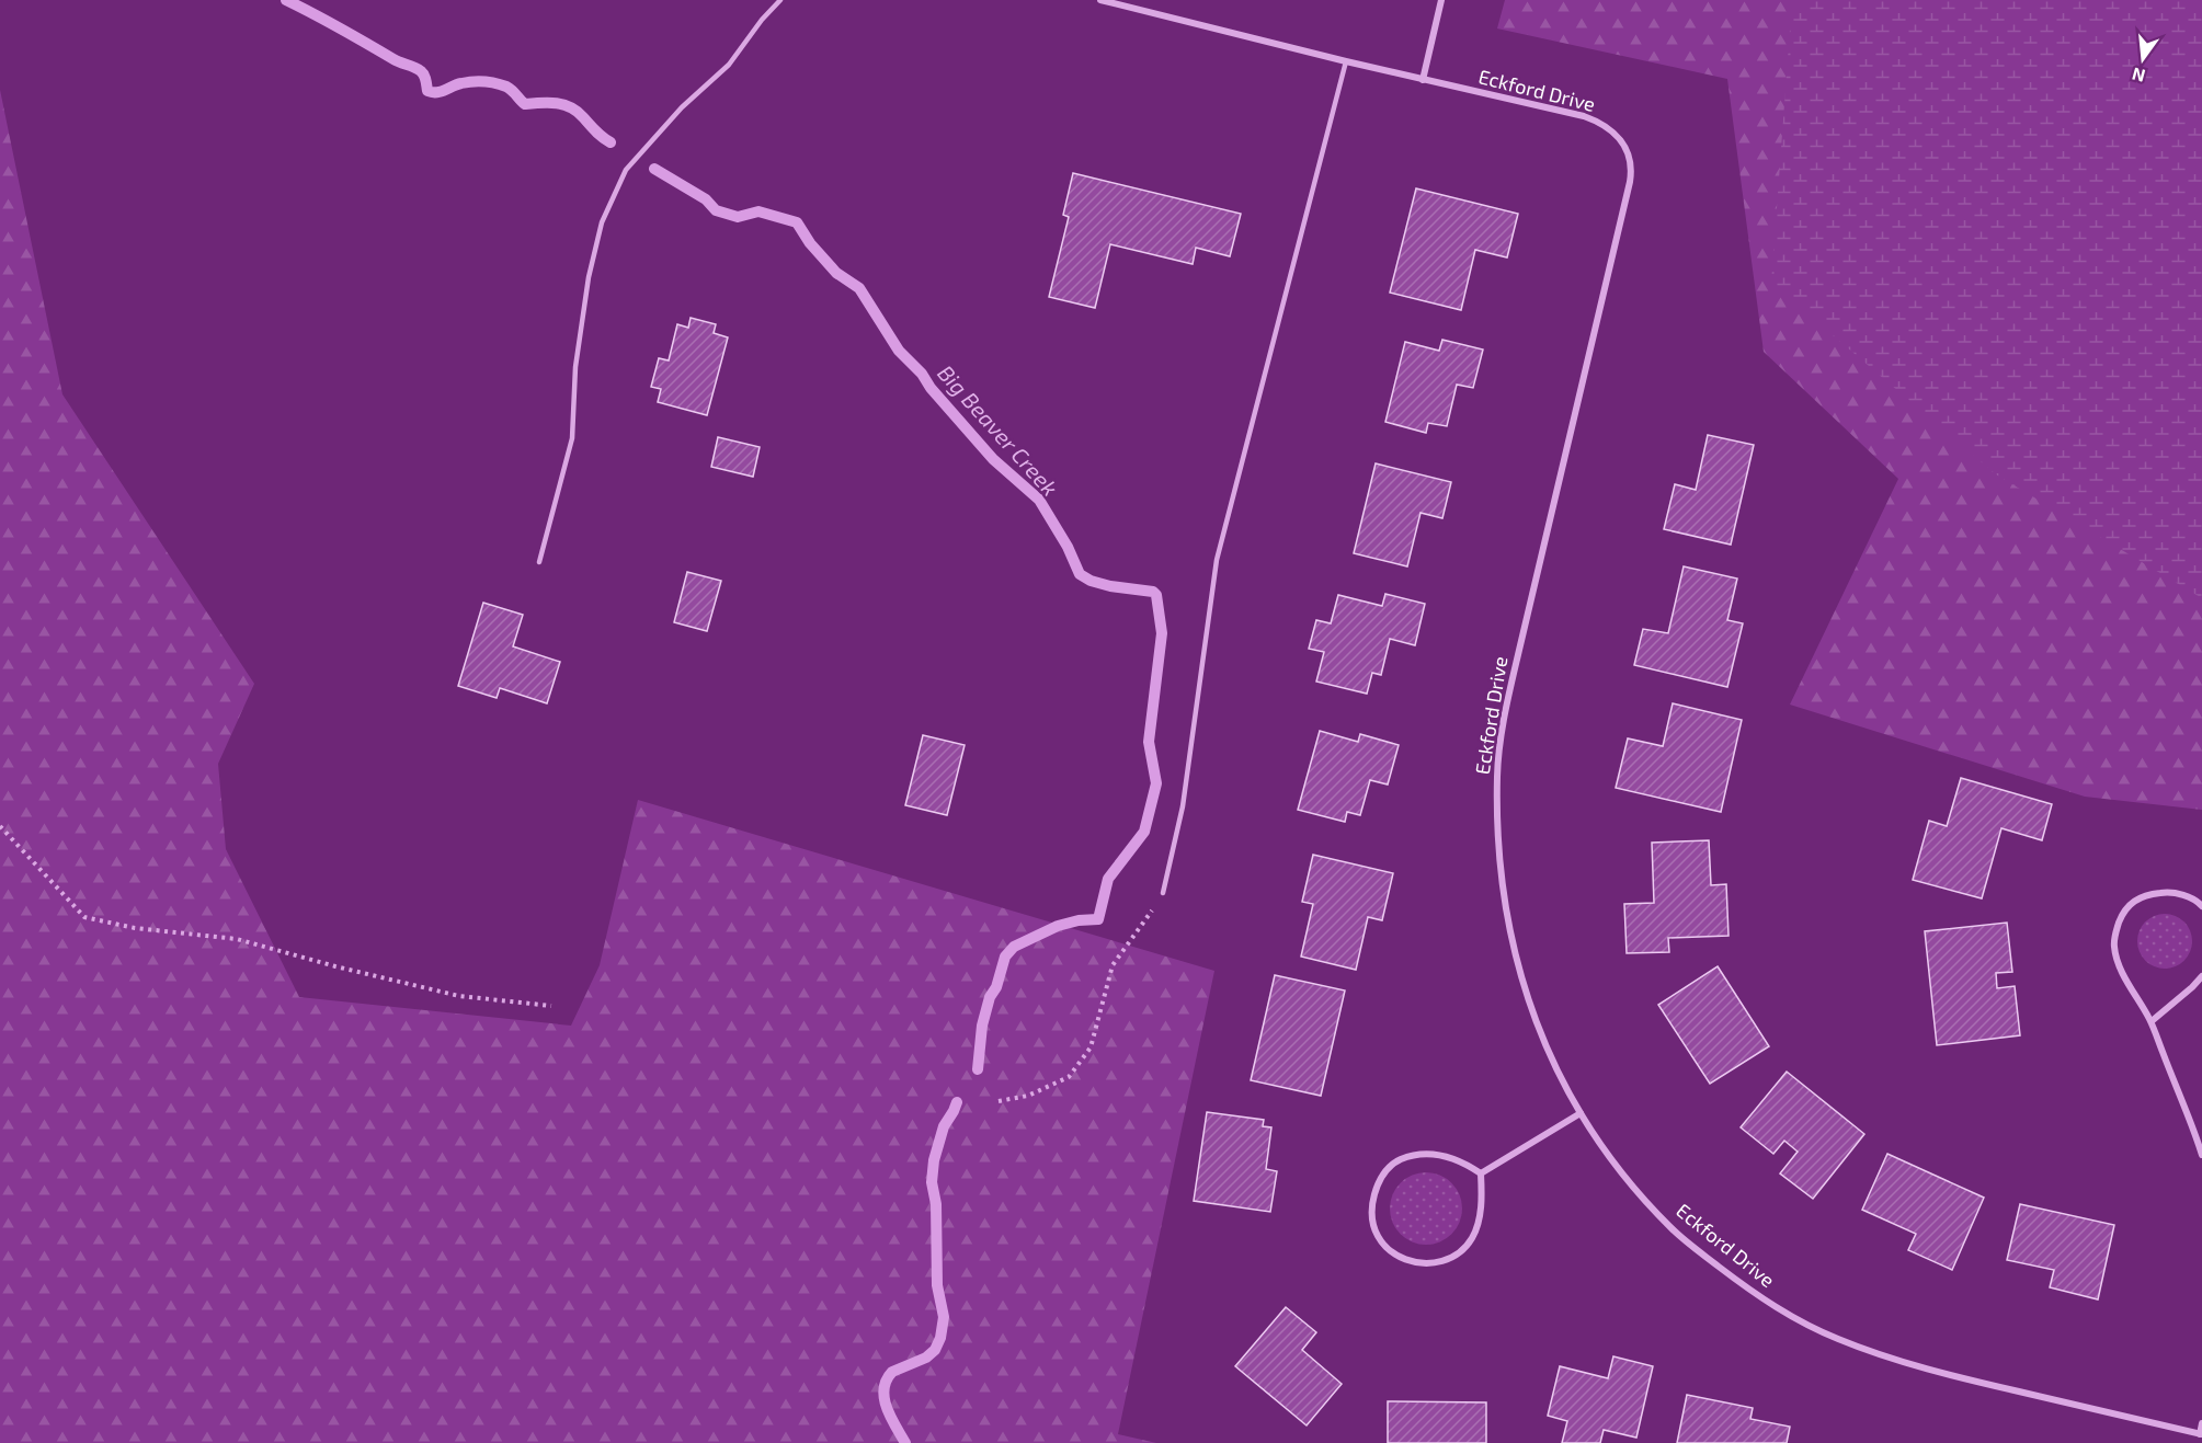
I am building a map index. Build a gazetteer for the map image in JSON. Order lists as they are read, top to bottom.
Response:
{
  "streets": {
    "street": ["Eckford Drive"]
  },
  "water": ["Big Beaver Creek"],
  "north": "bottom"
}
